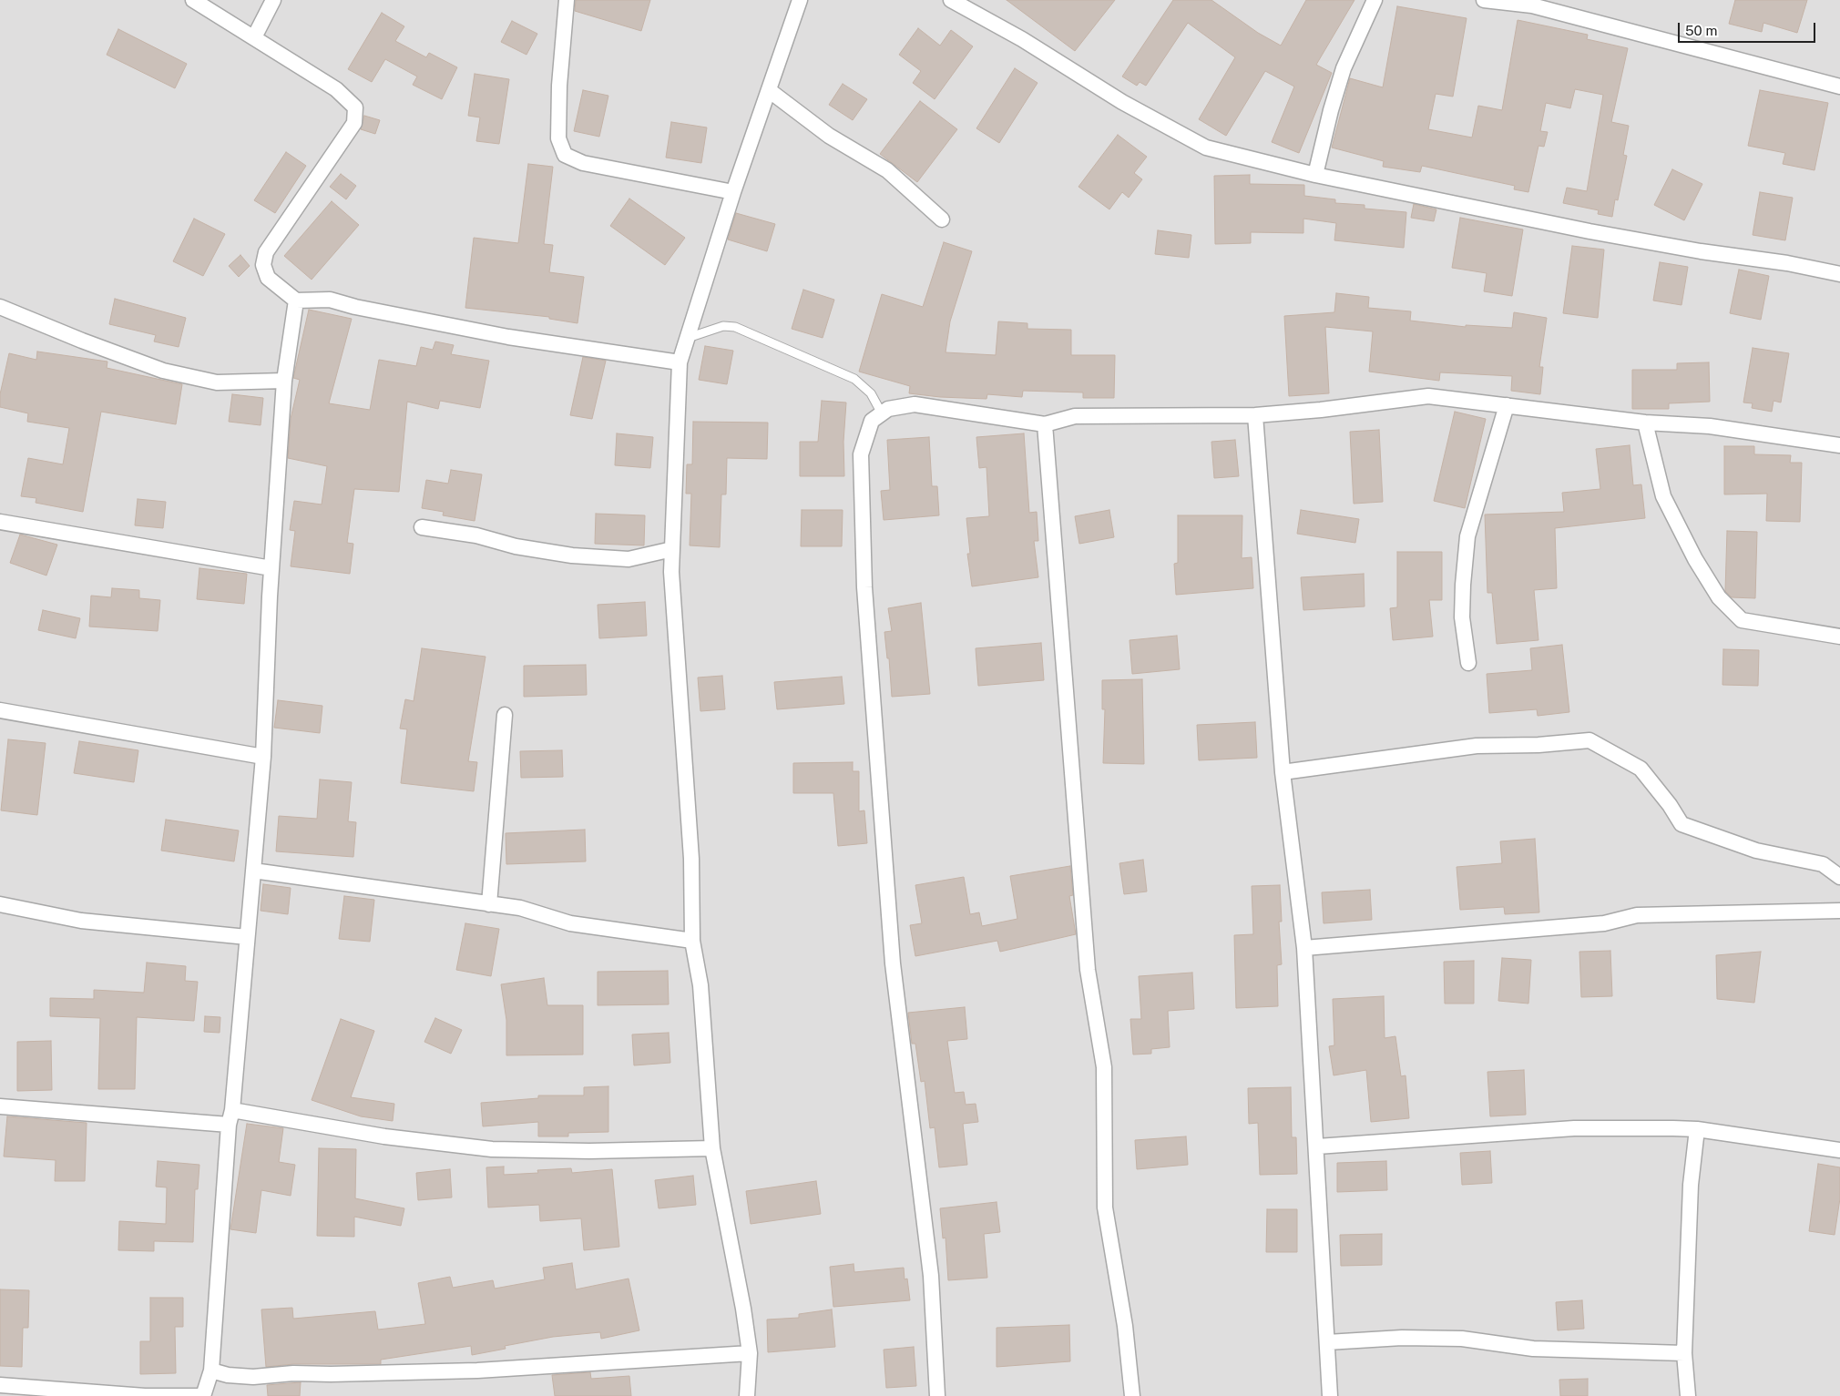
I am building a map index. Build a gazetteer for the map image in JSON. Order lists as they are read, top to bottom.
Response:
{
  "scale_bar": "50 m"
}
